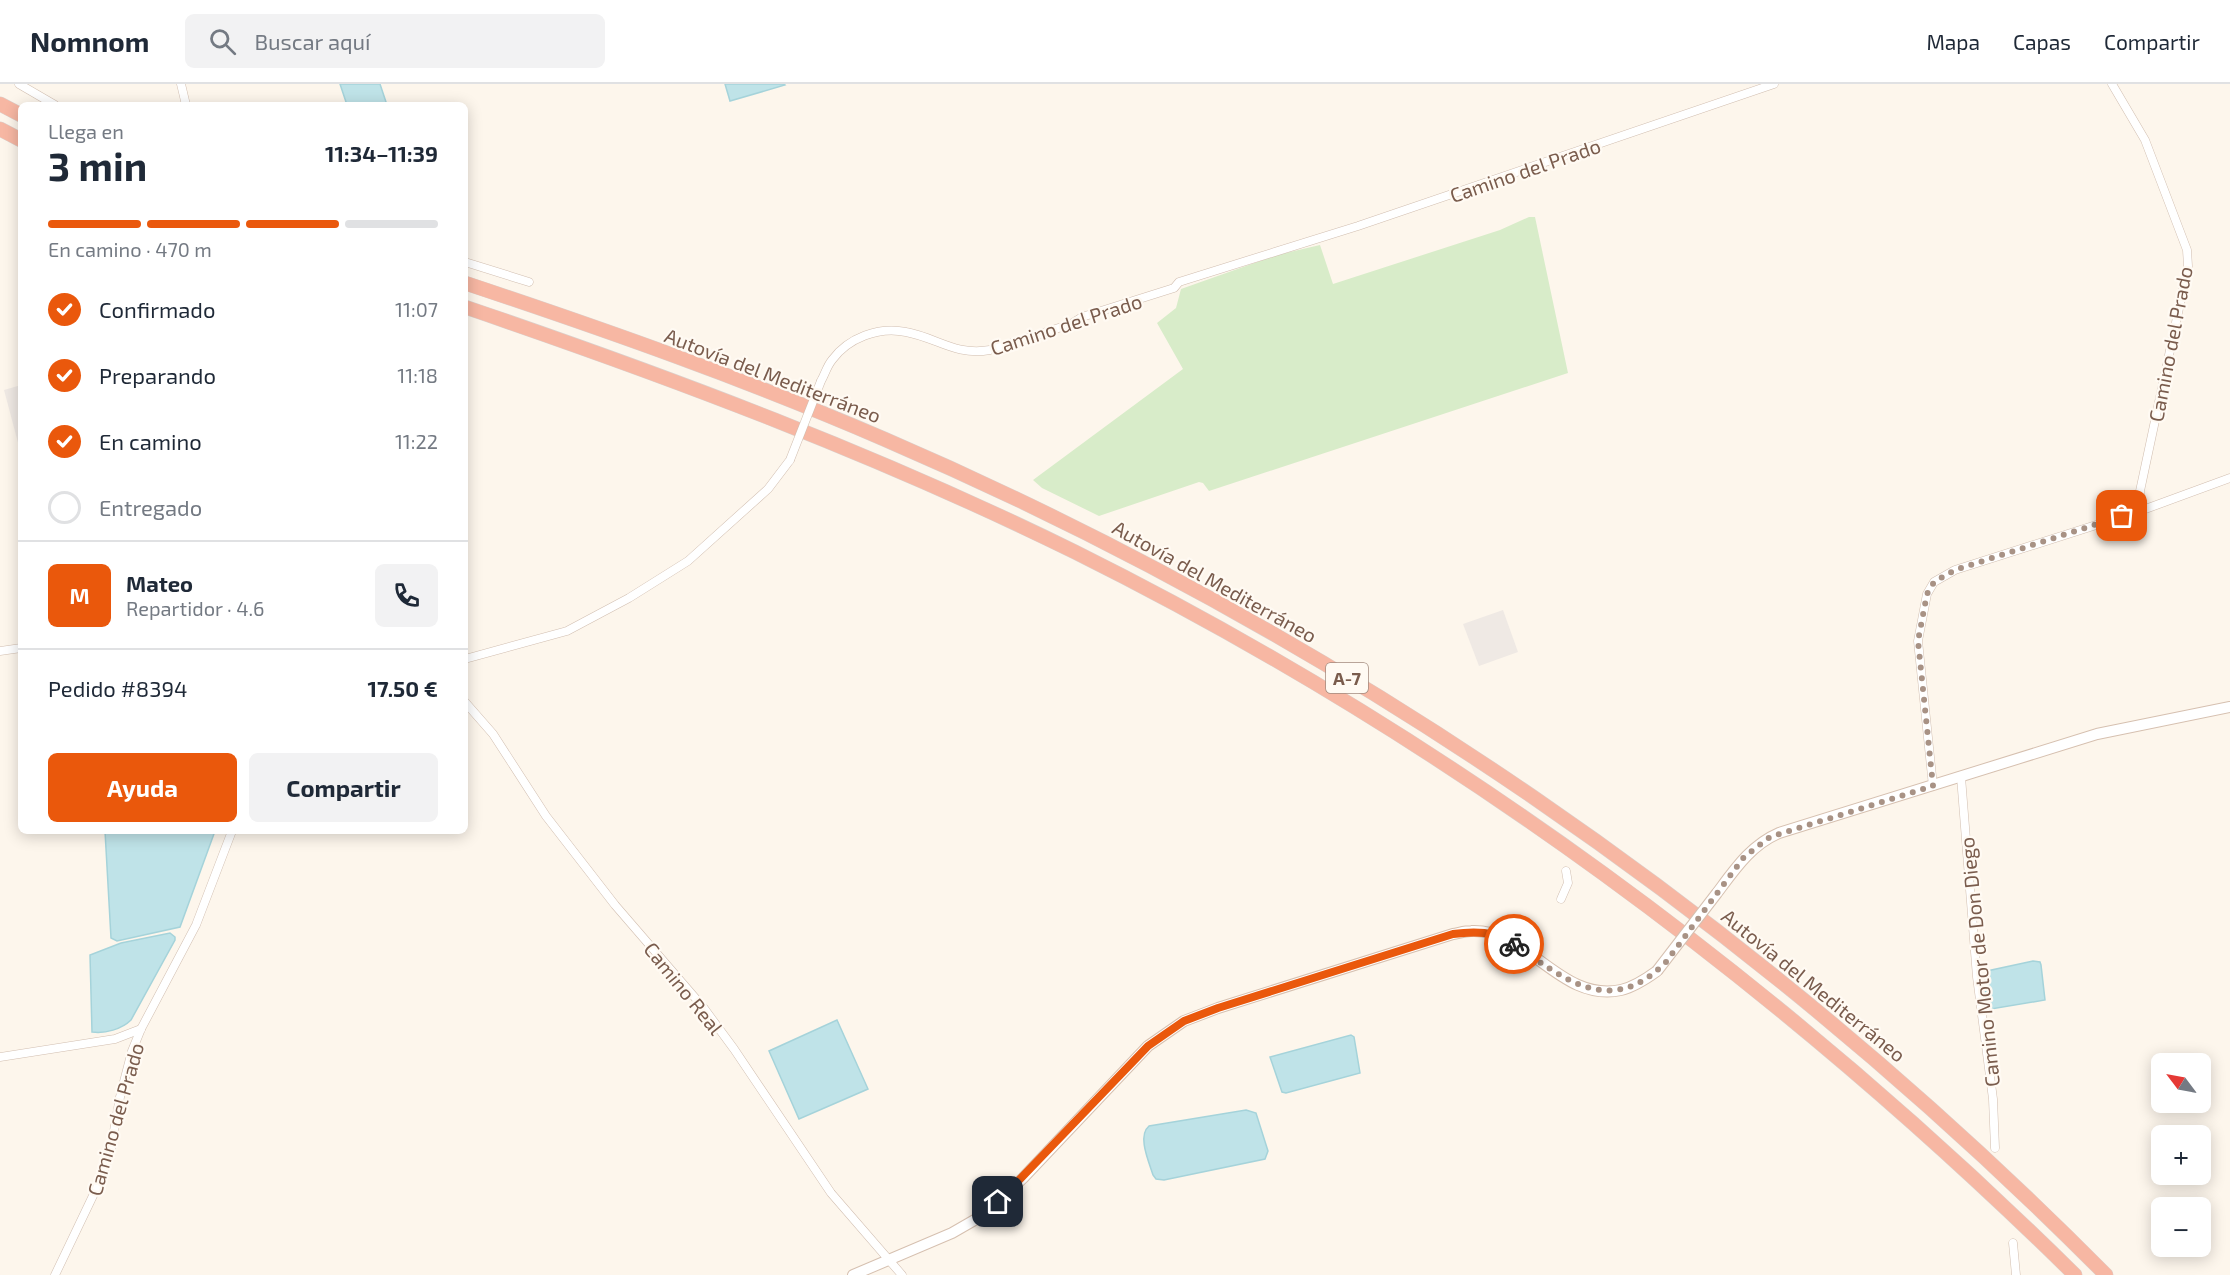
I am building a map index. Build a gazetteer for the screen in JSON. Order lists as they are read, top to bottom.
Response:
{
  "streets": {
    "highway": ["Autovía del Mediterráneo", "A-7"],
    "street": ["Camino del Prado", "Camino Motor de Don Diego", "Camino Real"]
  },
  "north": "top left",
  "page": {
    "header": "Nomnom",
    "search": "Buscar aquí",
    "nav": ["Mapa", "Capas", "Compartir"],
    "heading": ["3 min", "Llega en", "11:34–11:39"],
    "panel": [
      "Mateo",
      "Repartidor · 4.6",
      "Pedido #8394",
      "17.50 €"
    ],
    "bar": "En camino · 470 m",
    "list": [
      ["Confirmado", "11:07"],
      ["Preparando", "11:18"],
      ["En camino", "11:22"],
      "Entregado"
    ],
    "round": "M",
    "buttons": ["Ayuda", "Compartir"],
    "map_buttons": ["+", "−"]
  }
}
